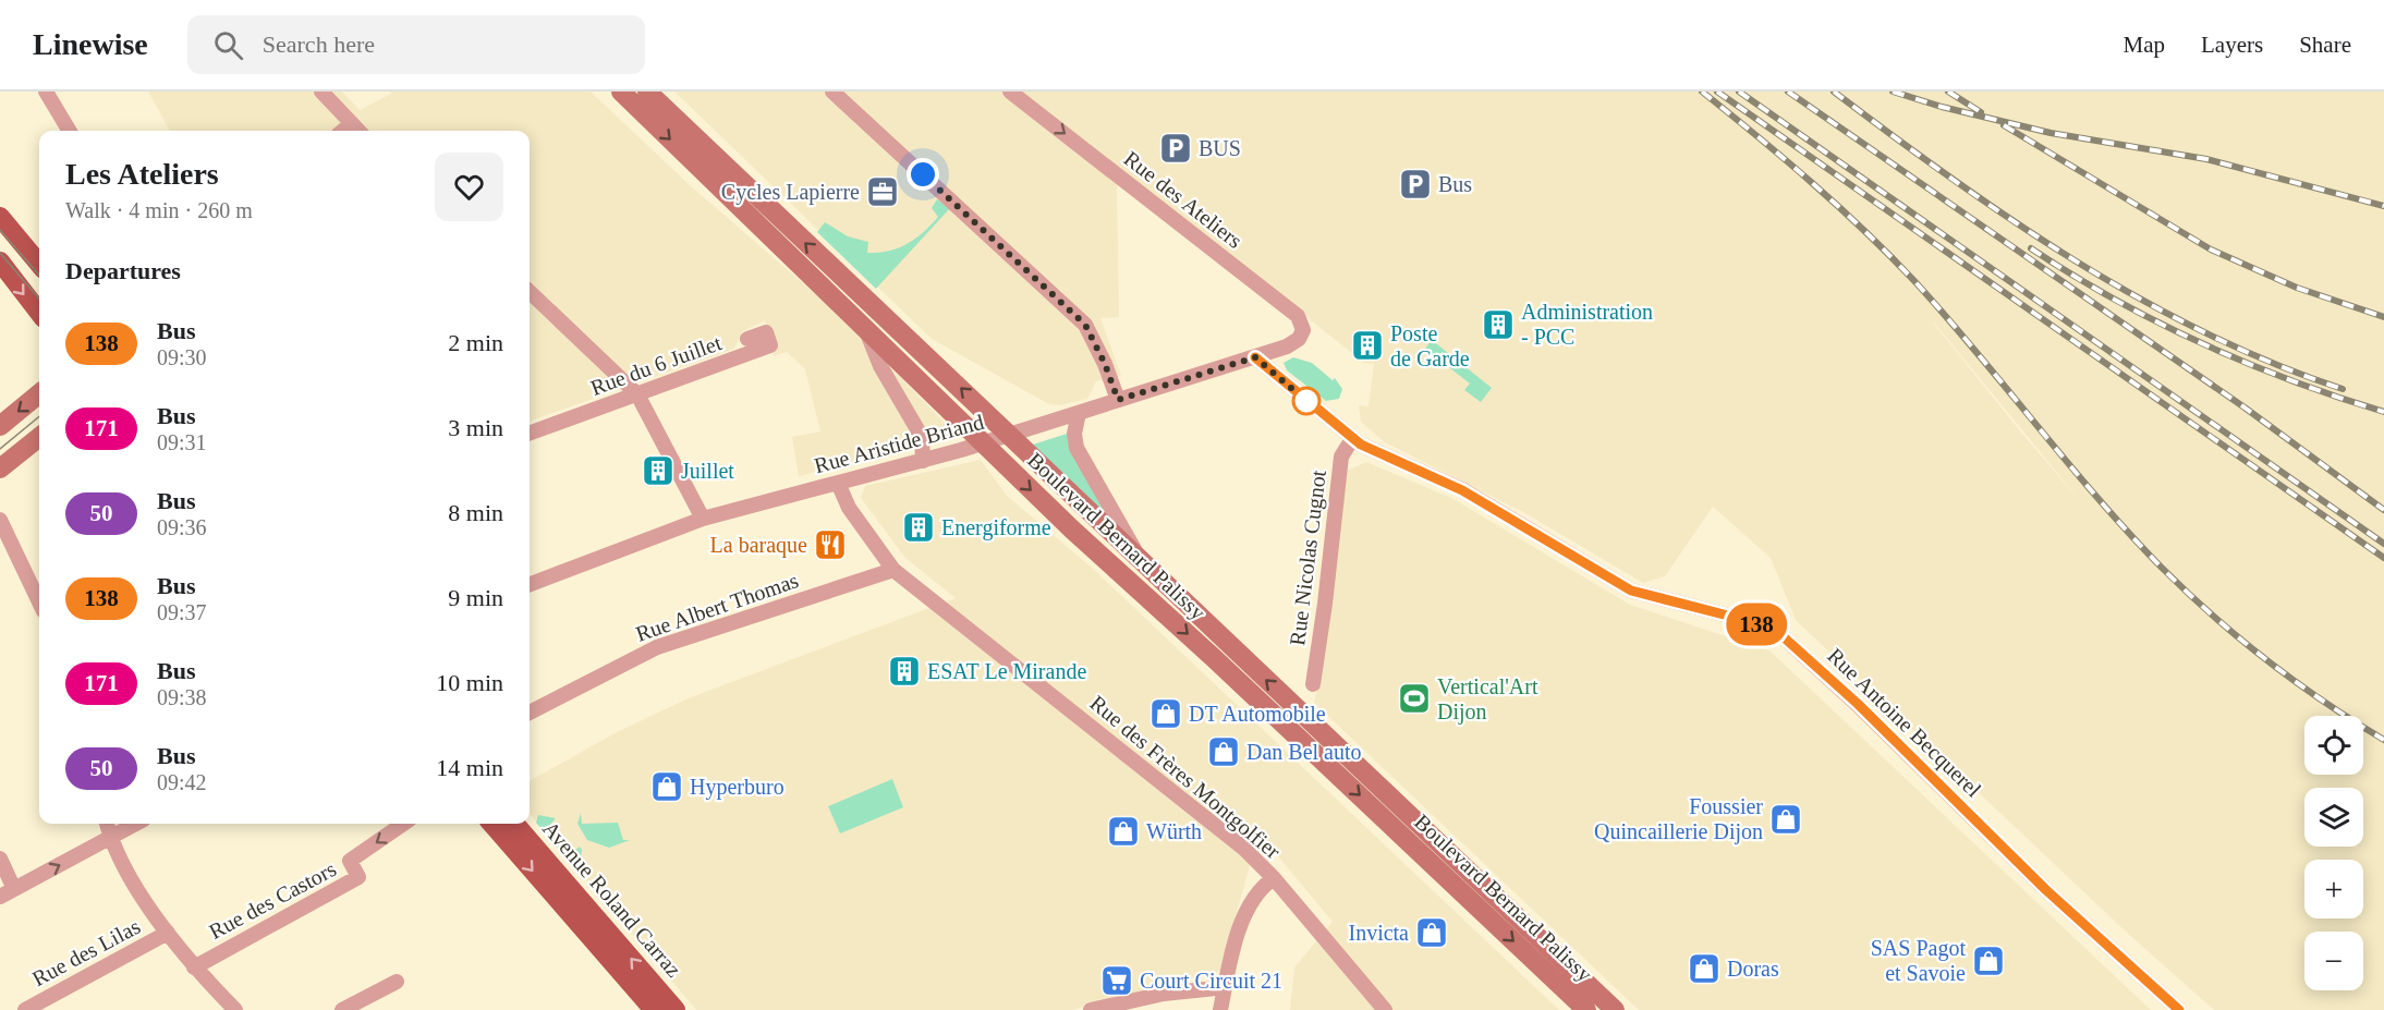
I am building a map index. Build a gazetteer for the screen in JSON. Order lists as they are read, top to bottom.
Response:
{
  "streets": {
    "main road": ["Boulevard Bernard Palissy", "Avenue Roland Carraz"],
    "street": [
      "Rue des Ateliers",
      "Rue du 6 Juillet",
      "Rue Aristide Briand",
      "Rue Nicolas Cugnot",
      "Rue Albert Thomas",
      "Rue Antoine Becquerel",
      "Rue des Frères Montgolfier",
      "Rue des Castors",
      "Rue des Lilas"
    ]
  },
  "crossings": [
    ["Rue des Ateliers", "Rue Aristide Briand"],
    ["Rue Aristide Briand", "Boulevard Bernard Palissy"],
    ["Rue Aristide Briand", "Rue Antoine Becquerel"],
    ["Rue Aristide Briand", "Rue des Frères Montgolfier"],
    ["Rue Nicolas Cugnot", "Rue Antoine Becquerel"],
    ["Rue Albert Thomas", "Rue des Frères Montgolfier"]
  ],
  "one_way": ["Rue des Castors"],
  "places": {
    "parking": ["BUS", "Bus"],
    "office": ["Cycles Lapierre"],
    "building": [
      "Administration - PCC",
      "Poste de Garde",
      "Juillet",
      "Energiforme",
      "ESAT Le Mirande"
    ],
    "restaurant": ["La baraque"],
    "sports": ["Vertical'Art Dijon"],
    "shop": [
      "DT Automobile",
      "Dan Bel auto",
      "Hyperburo",
      "Foussier Quincaillerie Dijon",
      "Würth",
      "Invicta",
      "SAS Pagot et Savoie",
      "Doras"
    ],
    "supermarket": ["Court Circuit 21"]
  },
  "lines": ["bus line 138"],
  "page": {
    "header": "Linewise",
    "search": "Search here",
    "nav": ["Map", "Layers", "Share"],
    "on_map": "138",
    "heading": [
      ["Les Ateliers", "Walk · 4 min · 260 m"],
      "Departures"
    ],
    "list": [
      {
        "mark": "138",
        "name": "Bus",
        "note": "09:30",
        "value": "2 min"
      },
      {
        "mark": "171",
        "name": "Bus",
        "note": "09:31",
        "value": "3 min"
      },
      {
        "mark": "50",
        "name": "Bus",
        "note": "09:36",
        "value": "8 min"
      },
      {
        "mark": "138",
        "name": "Bus",
        "note": "09:37",
        "value": "9 min"
      },
      {
        "mark": "171",
        "name": "Bus",
        "note": "09:38",
        "value": "10 min"
      },
      {
        "mark": "50",
        "name": "Bus",
        "note": "09:42",
        "value": "14 min"
      }
    ],
    "map_buttons": ["+", "−"]
  }
}
